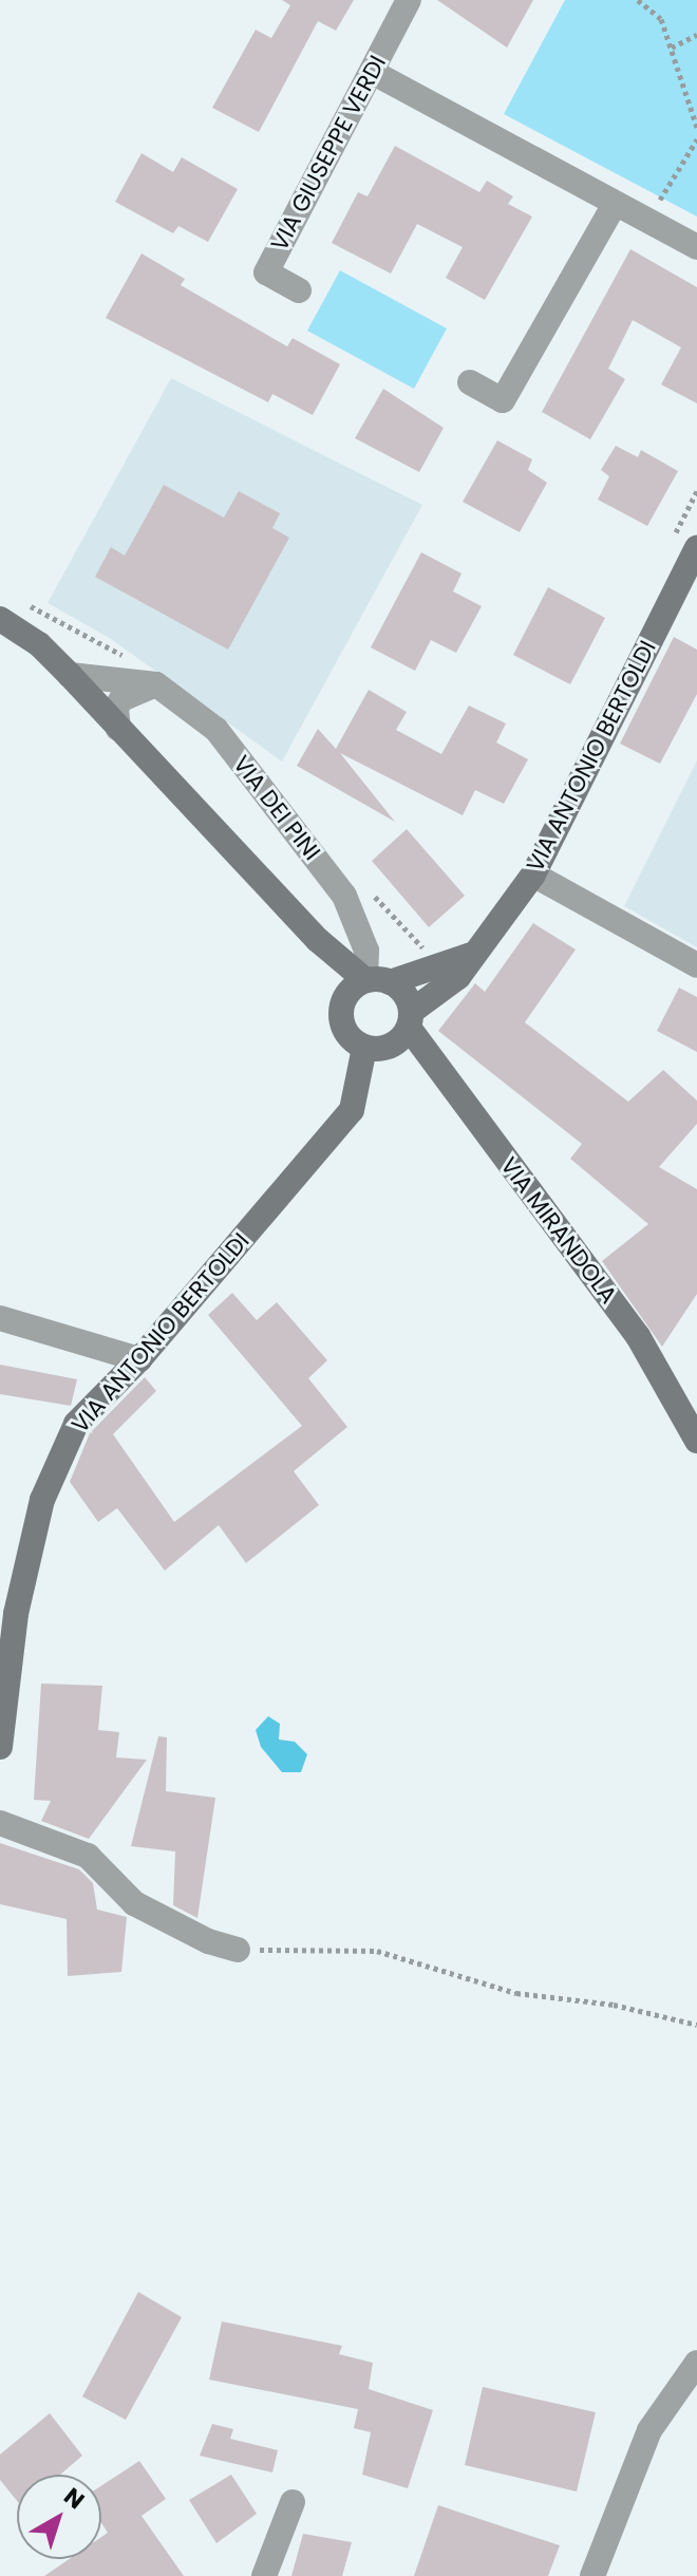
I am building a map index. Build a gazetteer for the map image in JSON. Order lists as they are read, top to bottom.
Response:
{
  "streets": {
    "street": [
      "VIA GIUSEPPE VERDI",
      "VIA ANTONIO BERTOLDI",
      "VIA DEI PINI",
      "VIA MIRANDOLA"
    ]
  },
  "crossings": [
    ["VIA ANTONIO BERTOLDI", "VIA DEI PINI"],
    ["VIA ANTONIO BERTOLDI", "VIA MIRANDOLA"],
    ["VIA DEI PINI", "VIA MIRANDOLA"]
  ],
  "north": "top right"
}
